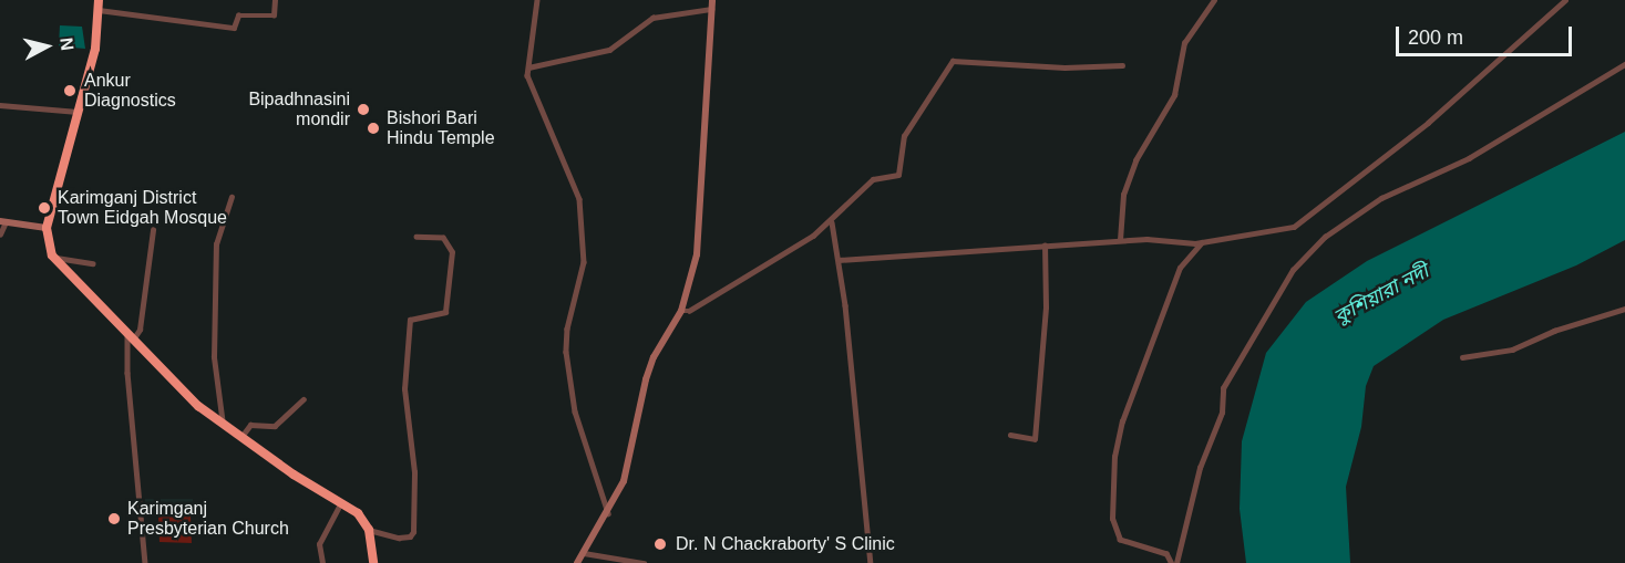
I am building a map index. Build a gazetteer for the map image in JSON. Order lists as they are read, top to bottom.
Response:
{
  "water": ["কুশিয়ারা নদী"],
  "places": [
    "Ankur Diagnostics",
    "Bipadhnasini mondir",
    "Bishori Bari Hindu Temple",
    "Karimganj District Town Eidgah Mosque",
    "Karimganj Presbyterian Church",
    "Dr. N Chackraborty' S Clinic"
  ],
  "scale_bar": "200 m",
  "north": "right"
}
